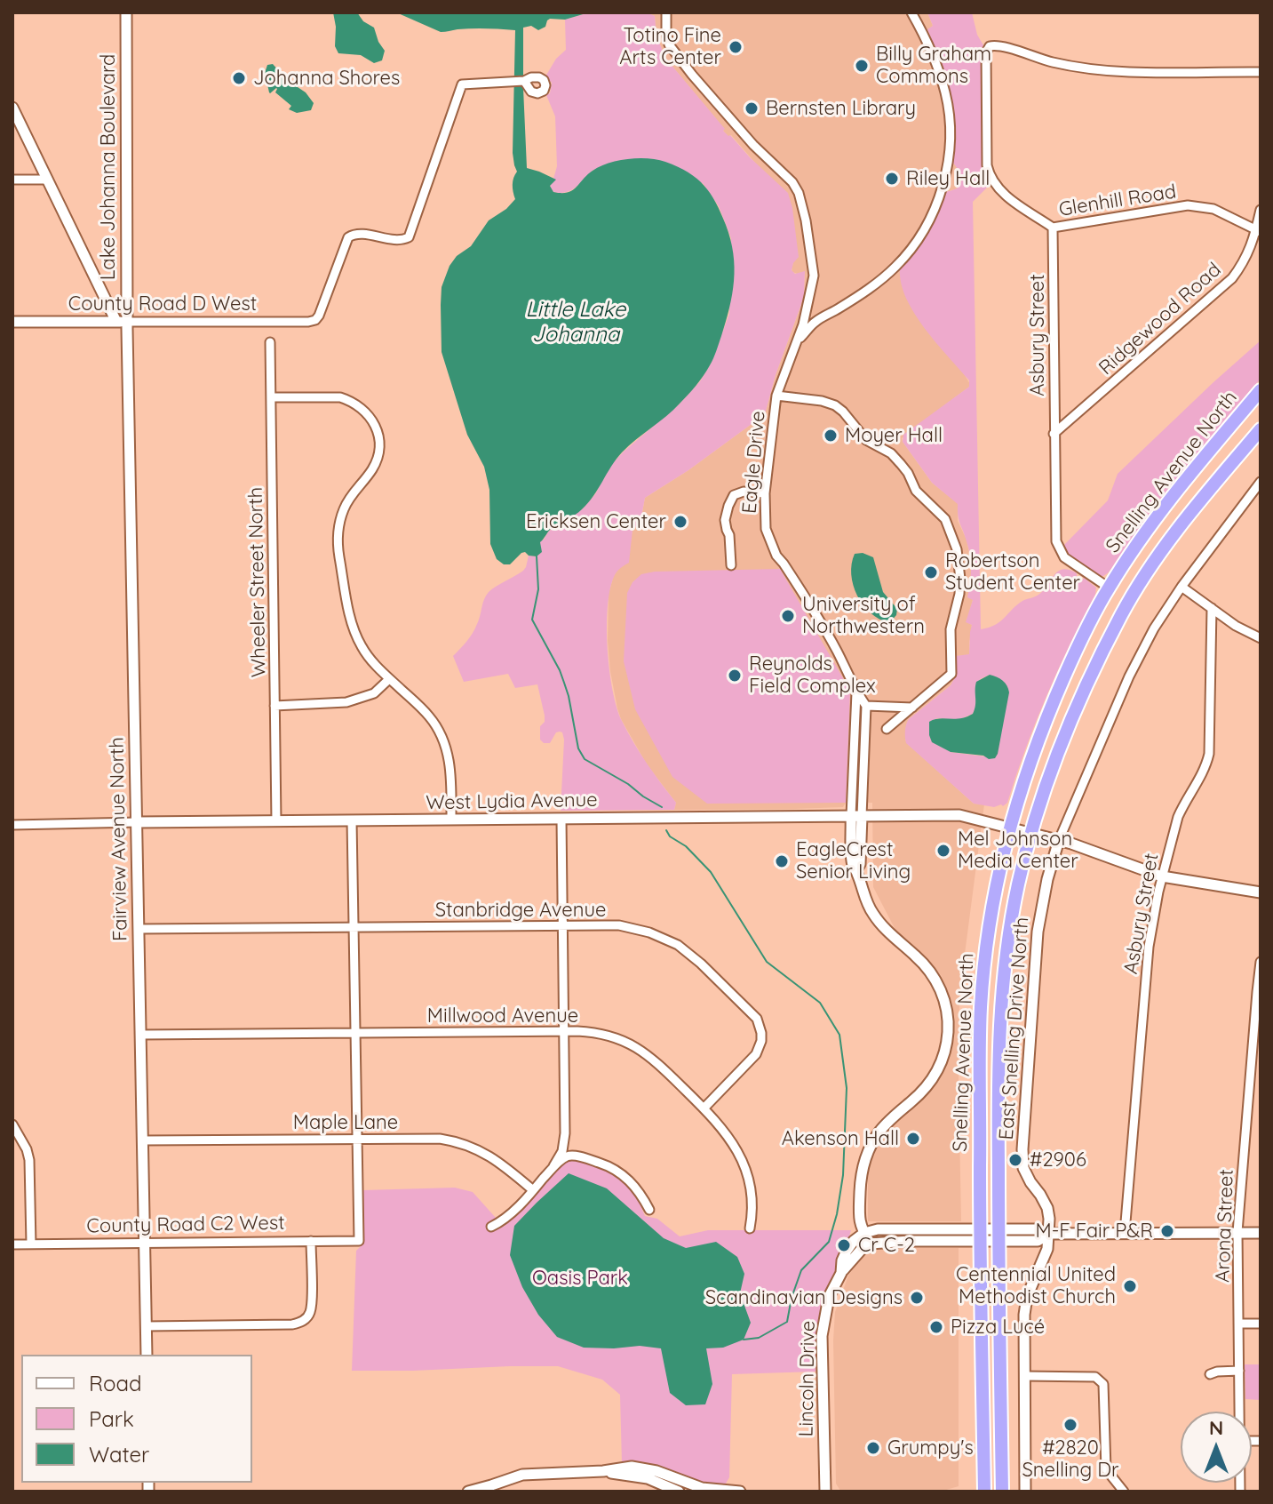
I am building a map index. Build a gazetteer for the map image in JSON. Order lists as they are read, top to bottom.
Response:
{
  "streets": {
    "highway": ["Snelling Avenue North"],
    "street": [
      "Lake Johanna Boulevard",
      "Glenhill Road",
      "County Road D West",
      "Ridgewood Road",
      "Asbury Street",
      "Eagle Drive",
      "Wheeler Street North",
      "West Lydia Avenue",
      "Fairview Avenue North",
      "Stanbridge Avenue",
      "Millwood Avenue",
      "East Snelling Drive North",
      "Maple Lane",
      "County Road C2 West",
      "Arona Street",
      "Lincoln Drive"
    ]
  },
  "crossings": [
    ["Lake Johanna Boulevard", "County Road D West"],
    ["Lake Johanna Boulevard", "Fairview Avenue North"],
    ["Glenhill Road", "Ridgewood Road"],
    ["Glenhill Road", "Asbury Street"],
    ["County Road D West", "Fairview Avenue North"],
    ["Ridgewood Road", "Asbury Street"],
    ["Asbury Street", "Snelling Avenue North"],
    ["Eagle Drive", "West Lydia Avenue"],
    ["Snelling Avenue North", "West Lydia Avenue"],
    ["Wheeler Street North", "West Lydia Avenue"],
    ["West Lydia Avenue", "Fairview Avenue North"],
    ["West Lydia Avenue", "East Snelling Drive North"],
    ["Fairview Avenue North", "Stanbridge Avenue"],
    ["Fairview Avenue North", "Millwood Avenue"],
    ["Fairview Avenue North", "Maple Lane"],
    ["Fairview Avenue North", "County Road C2 West"],
    ["Stanbridge Avenue", "Millwood Avenue"],
    ["Maple Lane", "County Road C2 West"]
  ],
  "water": ["Little Lake Johanna"],
  "parks": ["Oasis Park"],
  "places": [
    "Totino Fine Arts Center",
    "Billy Graham Commons",
    "Johanna Shores",
    "Bernsten Library",
    "Riley Hall",
    "Moyer Hall",
    "Ericksen Center",
    "Robertson Student Center",
    "University of Northwestern",
    "Reynolds Field Complex",
    "Mel Johnson Media Center",
    "EagleCrest Senior Living",
    "Akenson Hall",
    "#2906",
    "M-F Fair P&R",
    "Cr C-2",
    "Centennial United Methodist Church",
    "Scandinavian Designs",
    "Pizza Lucé",
    "#2820 Snelling Dr",
    "Grumpy's"
  ],
  "legend": ["Road", "Park", "Water"],
  "north": "top"
}
